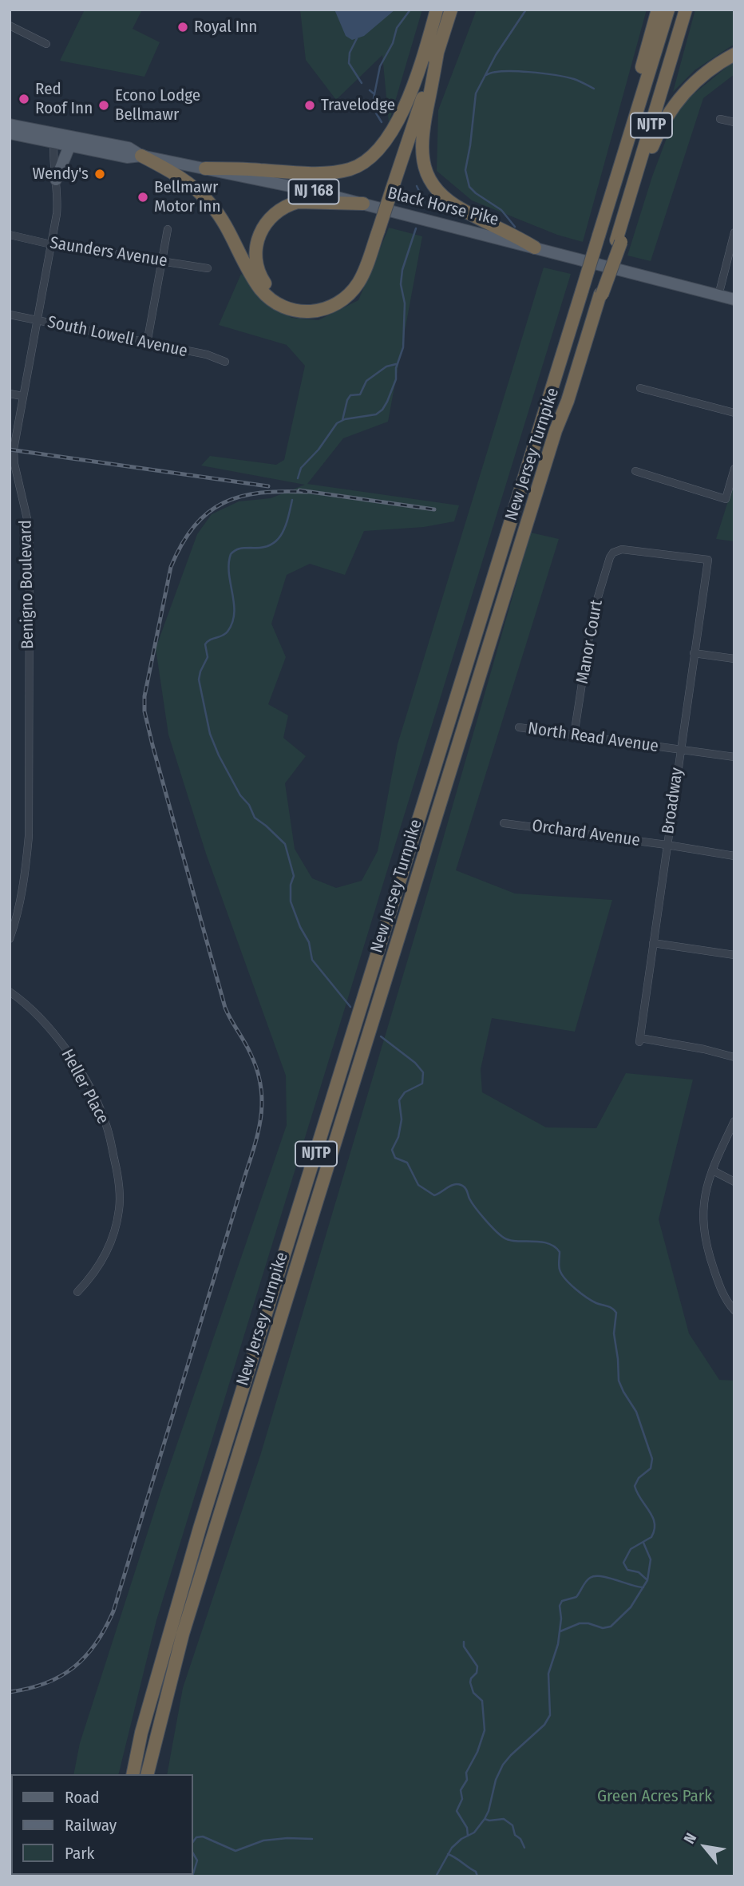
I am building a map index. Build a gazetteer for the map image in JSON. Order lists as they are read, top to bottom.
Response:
{
  "streets": {
    "highway": ["NJTP", "New Jersey Turnpike"],
    "main road": ["NJ 168", "Black Horse Pike"],
    "street": [
      "Saunders Avenue",
      "South Lowell Avenue",
      "Benigno Boulevard",
      "Manor Court",
      "North Read Avenue",
      "Broadway",
      "Orchard Avenue",
      "Heller Place"
    ]
  },
  "crossings": [
    ["Black Horse Pike", "Benigno Boulevard"],
    ["Saunders Avenue", "Benigno Boulevard"],
    ["South Lowell Avenue", "Benigno Boulevard"],
    ["Manor Court", "North Read Avenue"],
    ["Manor Court", "Broadway"],
    ["North Read Avenue", "Broadway"],
    ["Broadway", "Orchard Avenue"]
  ],
  "parks": ["Green Acres Park"],
  "places": [
    "Royal Inn",
    "Red Roof Inn",
    "Econo Lodge Bellmawr",
    "Travelodge",
    "Wendy's",
    "Bellmawr Motor Inn"
  ],
  "legend": ["Road", "Railway", "Park"],
  "north": "top left"
}
